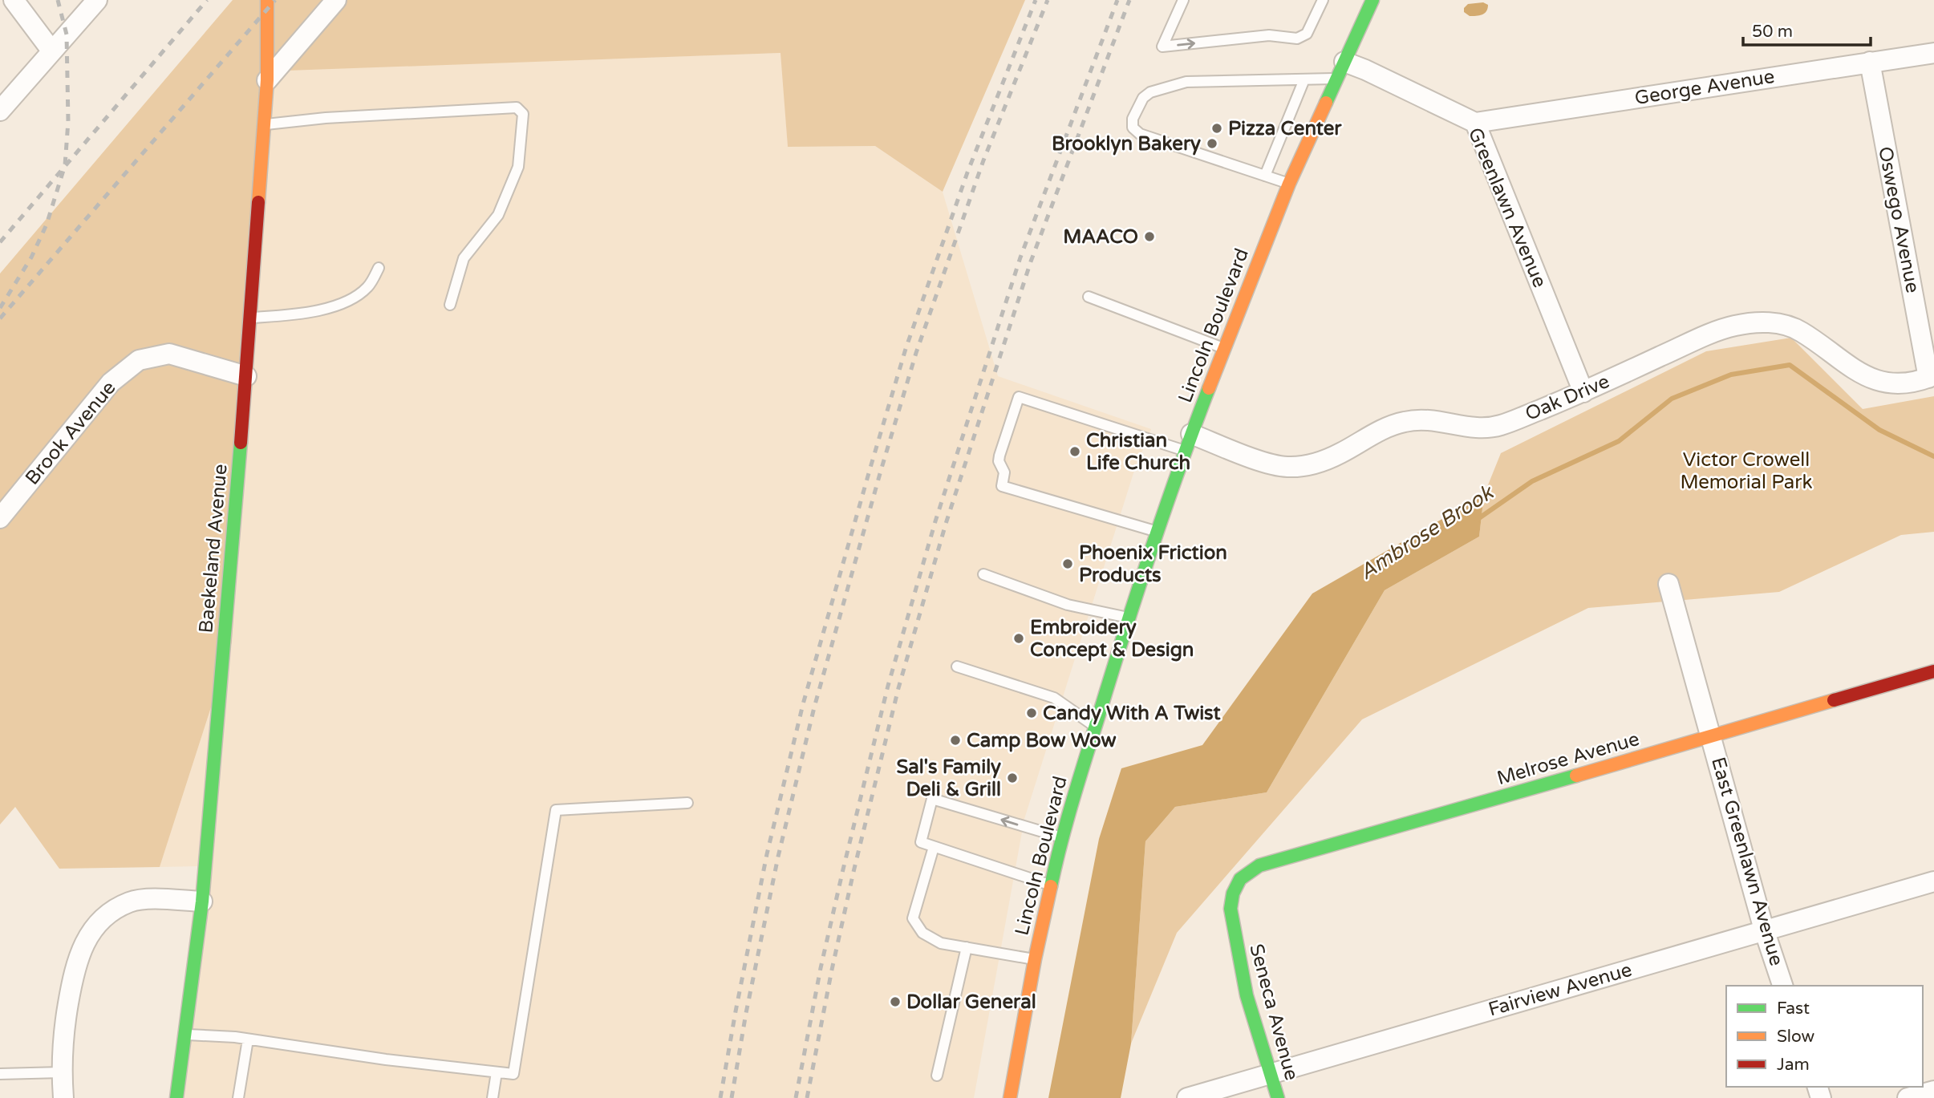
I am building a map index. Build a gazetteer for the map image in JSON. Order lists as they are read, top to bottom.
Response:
{
  "streets": {
    "street": [
      "George Avenue",
      "Greenlawn Avenue",
      "Oswego Avenue",
      "Lincoln Boulevard",
      "Oak Drive",
      "Brook Avenue",
      "Baekeland Avenue",
      "Melrose Avenue",
      "East Greenlawn Avenue",
      "Fairview Avenue",
      "Seneca Avenue"
    ]
  },
  "crossings": [
    ["George Avenue", "Greenlawn Avenue"],
    ["George Avenue", "Oswego Avenue"],
    ["Greenlawn Avenue", "Lincoln Boulevard"],
    ["Greenlawn Avenue", "Oak Drive"],
    ["Oswego Avenue", "Oak Drive"],
    ["Lincoln Boulevard", "Oak Drive"],
    ["Brook Avenue", "Baekeland Avenue"],
    ["Melrose Avenue", "East Greenlawn Avenue"],
    ["Melrose Avenue", "Seneca Avenue"],
    ["East Greenlawn Avenue", "Fairview Avenue"],
    ["Fairview Avenue", "Seneca Avenue"]
  ],
  "water": ["Ambrose Brook"],
  "parks": ["Victor Crowell Memorial Park"],
  "places": [
    "Pizza Center",
    "Brooklyn Bakery",
    "MAACO",
    "Christian Life Church",
    "Phoenix Friction Products",
    "Embroidery Concept & Design",
    "Candy With A Twist",
    "Camp Bow Wow",
    "Sal's Family Deli & Grill",
    "Dollar General"
  ],
  "legend": ["Fast", "Slow", "Jam"],
  "scale_bar": "50 m"
}
